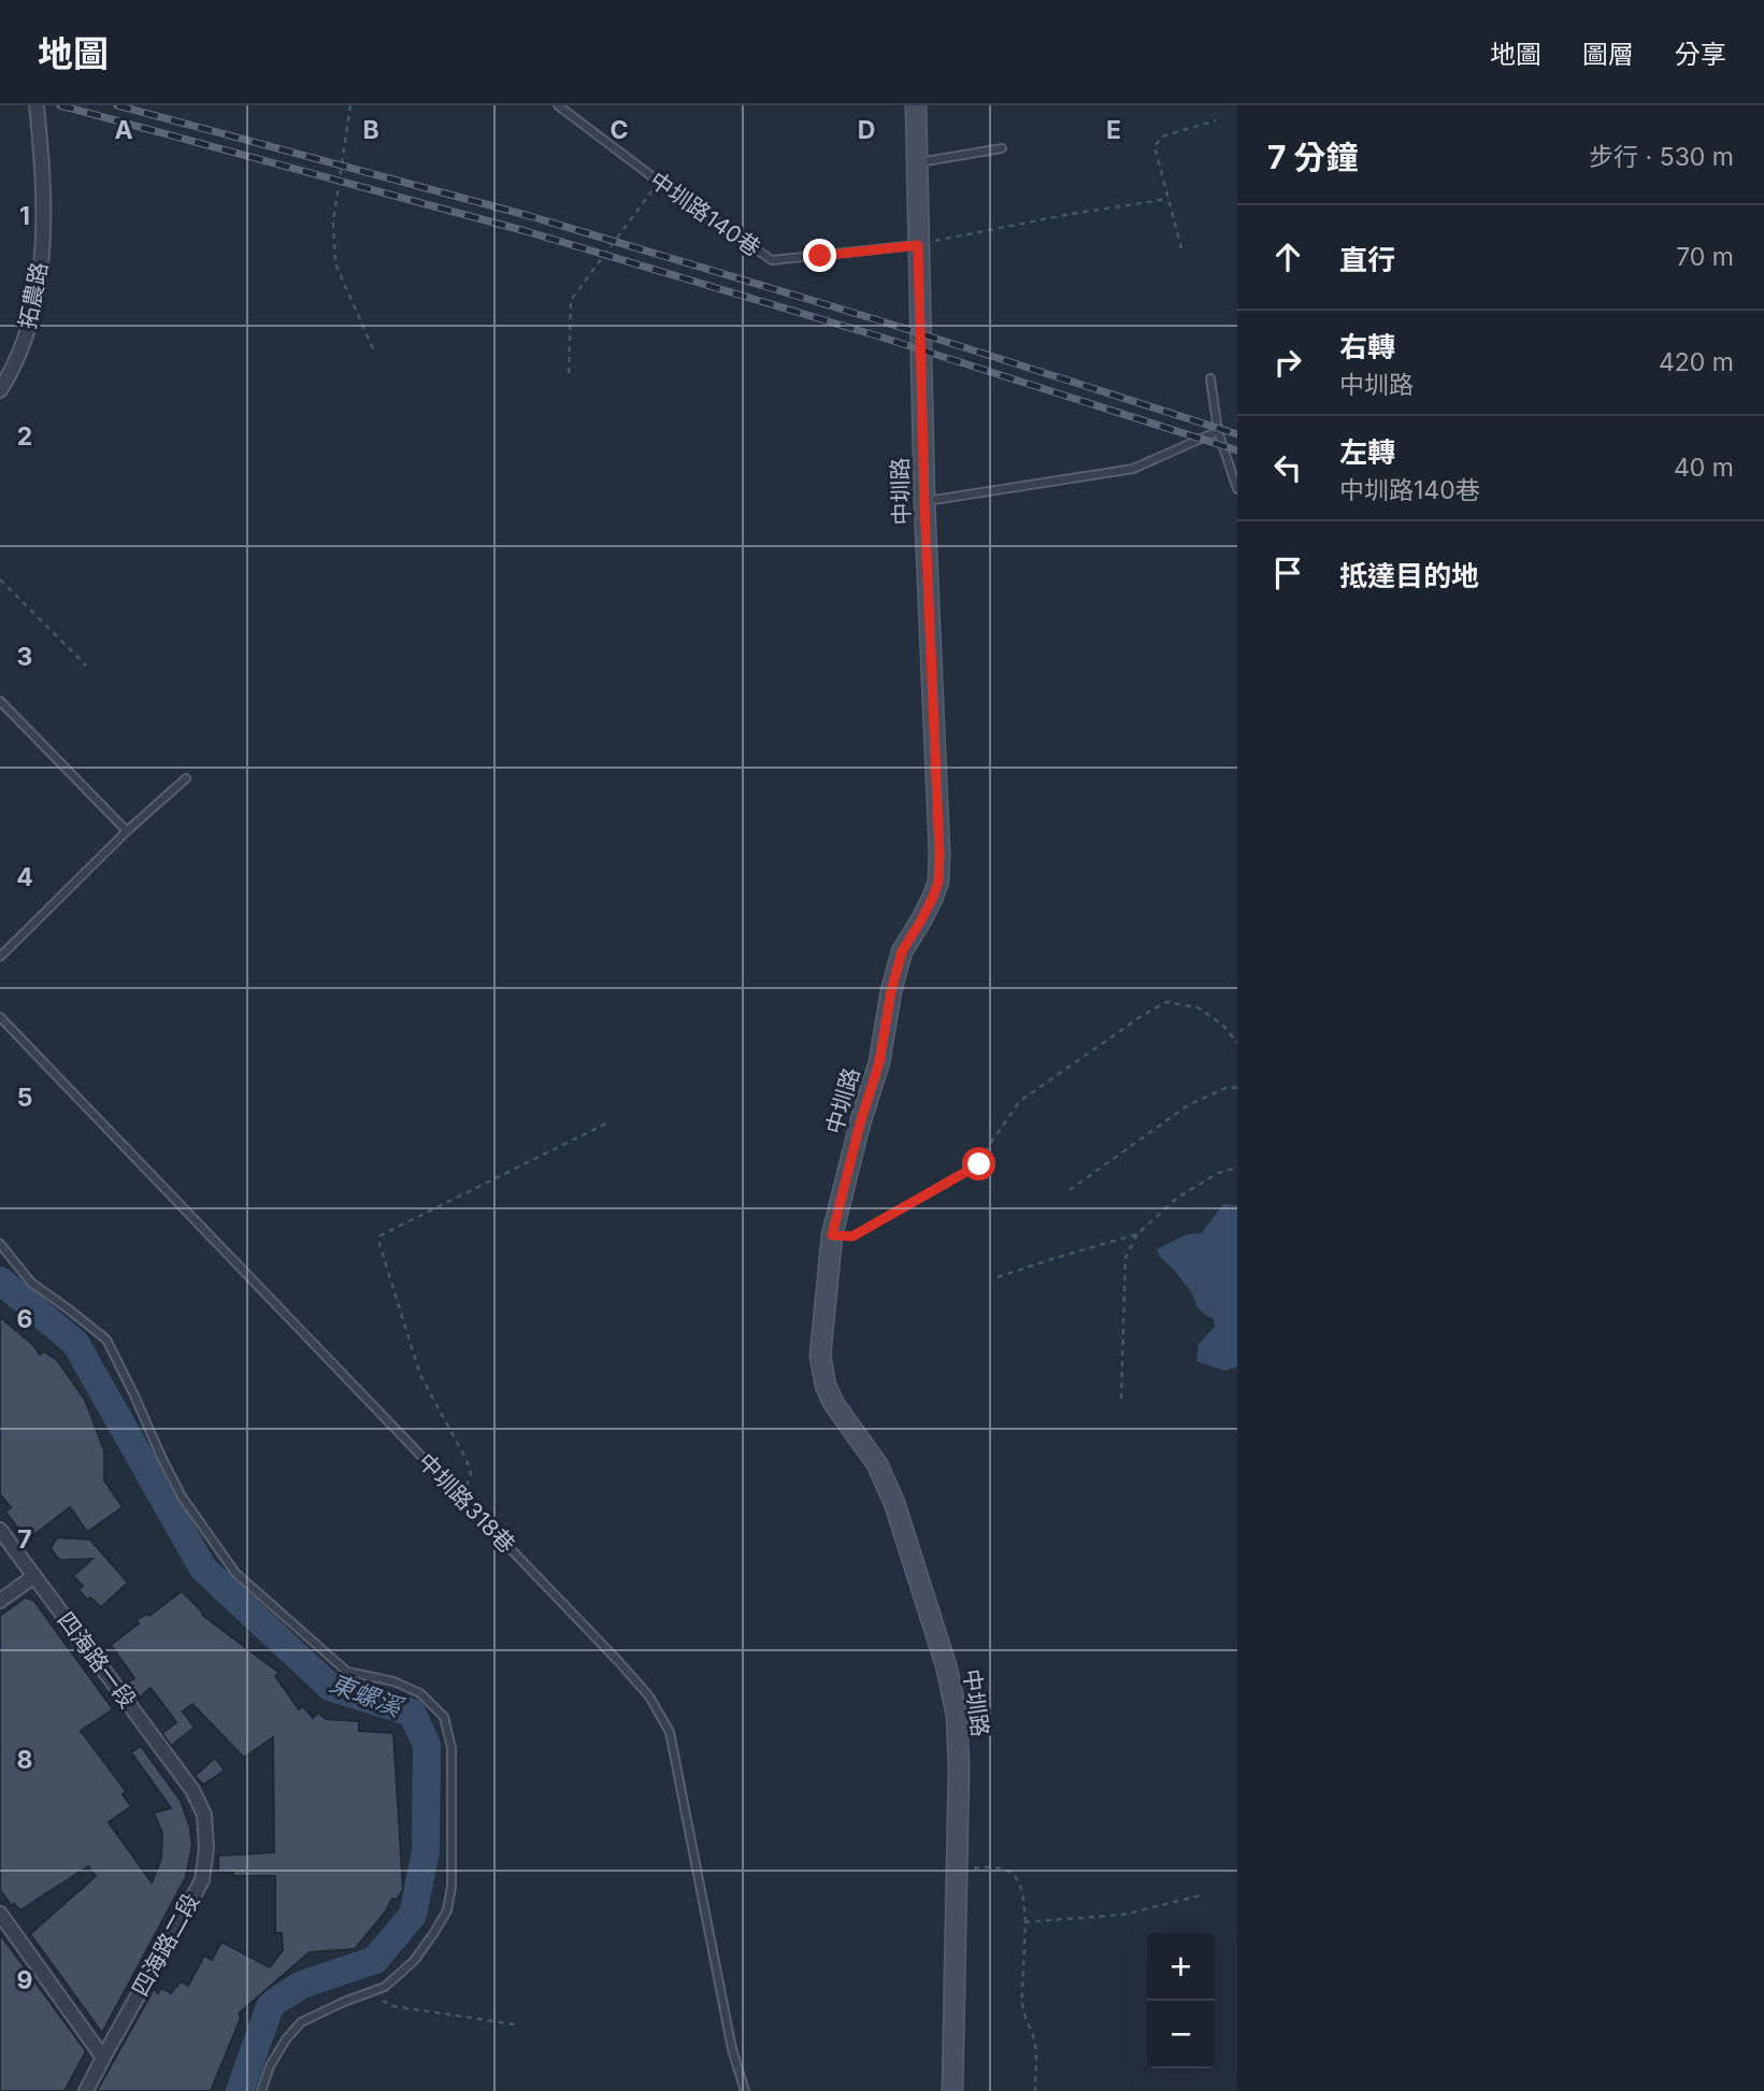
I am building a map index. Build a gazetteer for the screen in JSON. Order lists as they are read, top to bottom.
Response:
{
  "streets": {
    "street": [
      "拓農路",
      "中圳路",
      "四海路一段",
      "四海路二段"
    ],
    "lane": ["中圳路140巷", "中圳路318巷"]
  },
  "crossings": [
    ["中圳路140巷", "中圳路"],
    ["四海路一段", "四海路二段"]
  ],
  "water": ["東螺溪"],
  "page": {
    "header": "地圖",
    "nav": ["地圖", "圖層", "分享"],
    "heading": ["7 分鐘", "步行 · 530 m"],
    "list": [
      ["直行", "70 m"],
      ["右轉", "中圳路", "420 m"],
      ["左轉", "中圳路140巷", "40 m"],
      "抵達目的地"
    ],
    "map_buttons": ["+", "−"]
  },
  "grid": {
    "columns": [
      "A",
      "B",
      "C",
      "D",
      "E"
    ],
    "rows": [
      "1",
      "2",
      "3",
      "4",
      "5",
      "6",
      "7",
      "8",
      "9"
    ]
  }
}
